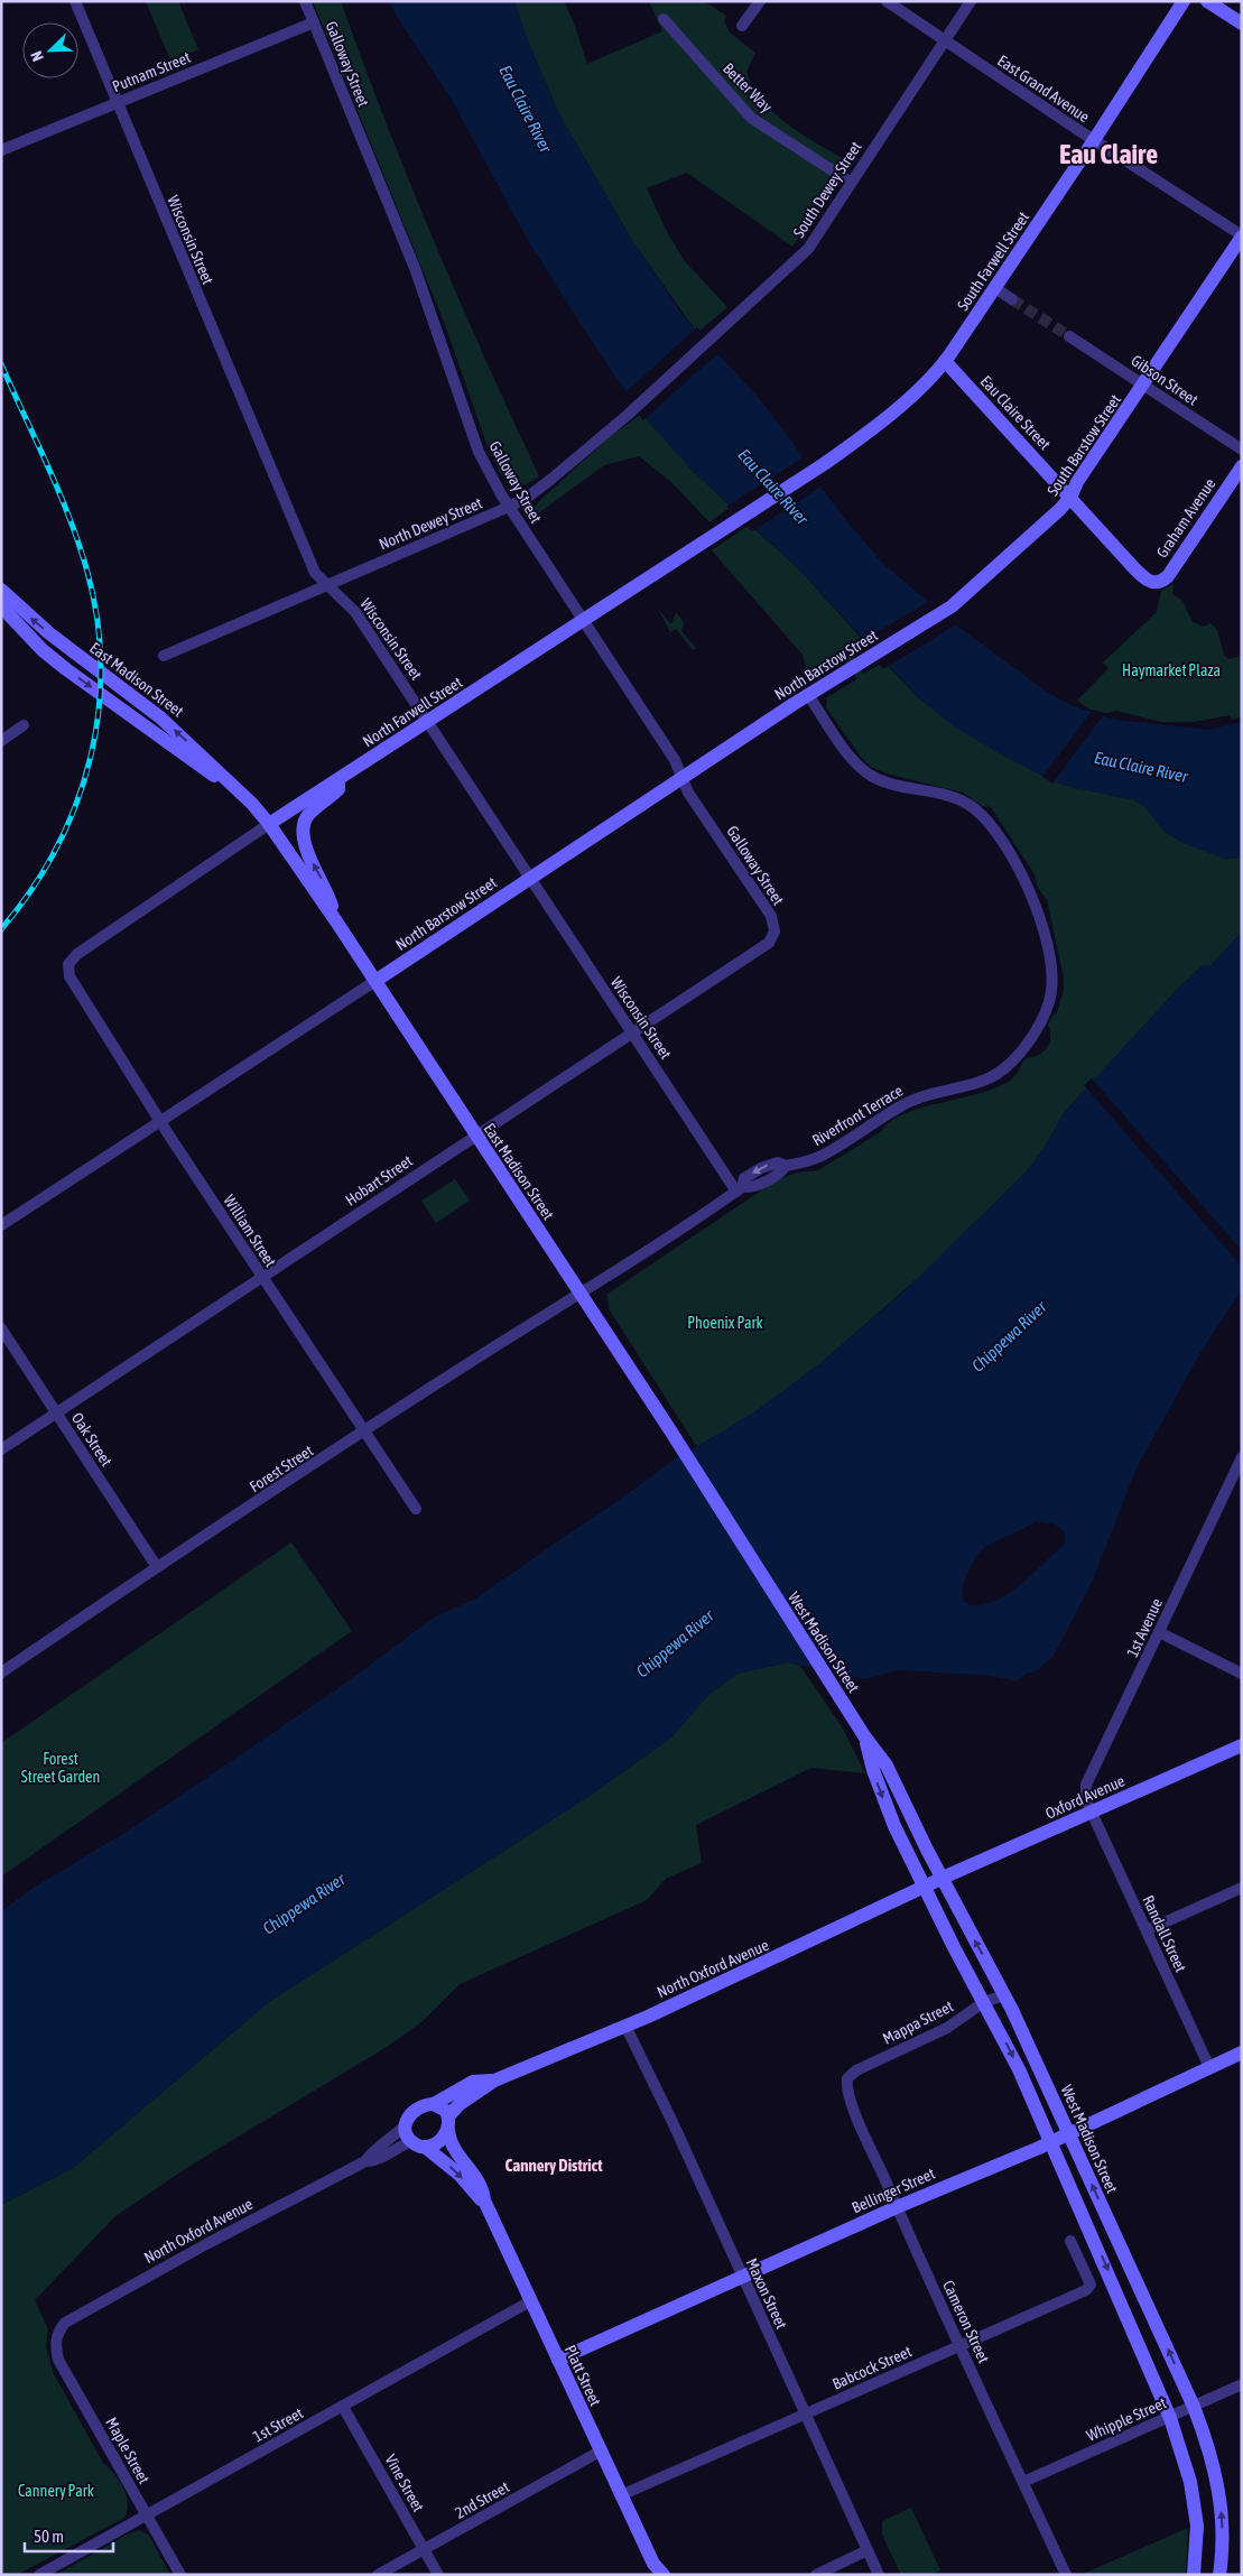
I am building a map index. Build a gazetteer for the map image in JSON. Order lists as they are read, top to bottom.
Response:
{
  "streets": {
    "main road": [
      "South Farwell Street",
      "Eau Claire Street",
      "South Barstow Street",
      "Graham Avenue",
      "North Barstow Street",
      "East Madison Street",
      "North Farwell Street",
      "West Madison Street",
      "Oxford Avenue",
      "North Oxford Avenue",
      "Bellinger Street",
      "Platt Street"
    ],
    "street": [
      "Galloway Street",
      "Putnam Street",
      "Better Way",
      "East Grand Avenue",
      "South Dewey Street",
      "Wisconsin Street",
      "Gibson Street",
      "North Dewey Street",
      "Riverfront Terrace",
      "Hobart Street",
      "William Street",
      "Oak Street",
      "Forest Street",
      "1st Avenue",
      "Randall Street",
      "Mappa Street",
      "Maxon Street",
      "Cameron Street",
      "Babcock Street",
      "Whipple Street",
      "1st Street",
      "Maple Street",
      "Vine Street",
      "2nd Street"
    ]
  },
  "crossings": [
    ["Galloway Street", "Putnam Street"],
    ["Galloway Street", "North Dewey Street"],
    ["Galloway Street", "North Barstow Street"],
    ["Galloway Street", "North Farwell Street"],
    ["Galloway Street", "Hobart Street"],
    ["Putnam Street", "Wisconsin Street"],
    ["Better Way", "South Dewey Street"],
    ["East Grand Avenue", "South Dewey Street"],
    ["East Grand Avenue", "South Farwell Street"],
    ["East Grand Avenue", "South Barstow Street"],
    ["South Dewey Street", "North Dewey Street"],
    ["Wisconsin Street", "North Dewey Street"],
    ["Wisconsin Street", "North Barstow Street"],
    ["Wisconsin Street", "North Farwell Street"],
    ["Wisconsin Street", "Riverfront Terrace"],
    ["Wisconsin Street", "Hobart Street"],
    ["South Farwell Street", "Eau Claire Street"],
    ["South Farwell Street", "North Farwell Street"],
    ["Gibson Street", "South Barstow Street"],
    ["Eau Claire Street", "South Barstow Street"],
    ["Eau Claire Street", "Graham Avenue"],
    ["South Barstow Street", "North Barstow Street"],
    ["North Barstow Street", "East Madison Street"],
    ["North Barstow Street", "Riverfront Terrace"],
    ["North Barstow Street", "William Street"],
    ["East Madison Street", "North Farwell Street"],
    ["East Madison Street", "Riverfront Terrace"],
    ["East Madison Street", "Hobart Street"],
    ["East Madison Street", "Forest Street"],
    ["East Madison Street", "West Madison Street"],
    ["North Farwell Street", "William Street"],
    ["Riverfront Terrace", "Forest Street"],
    ["Hobart Street", "William Street"],
    ["Hobart Street", "Oak Street"],
    ["William Street", "Forest Street"],
    ["Oak Street", "Forest Street"],
    ["1st Avenue", "Oxford Avenue"],
    ["1st Avenue", "Randall Street"],
    ["West Madison Street", "Oxford Avenue"],
    ["West Madison Street", "North Oxford Avenue"],
    ["West Madison Street", "Mappa Street"],
    ["West Madison Street", "Bellinger Street"],
    ["West Madison Street", "Whipple Street"],
    ["Oxford Avenue", "Randall Street"],
    ["Oxford Avenue", "North Oxford Avenue"],
    ["Randall Street", "Bellinger Street"],
    ["North Oxford Avenue", "Maxon Street"],
    ["North Oxford Avenue", "Platt Street"],
    ["North Oxford Avenue", "Maple Street"],
    ["Mappa Street", "Cameron Street"],
    ["Bellinger Street", "Maxon Street"],
    ["Bellinger Street", "Cameron Street"],
    ["Bellinger Street", "Platt Street"],
    ["Maxon Street", "Babcock Street"],
    ["Cameron Street", "Babcock Street"],
    ["Cameron Street", "Whipple Street"],
    ["Babcock Street", "Platt Street"],
    ["Platt Street", "1st Street"],
    ["Platt Street", "2nd Street"],
    ["1st Street", "Maple Street"],
    ["1st Street", "Vine Street"],
    ["Vine Street", "2nd Street"]
  ],
  "districts": ["Eau Claire", "Cannery District"],
  "water": ["Eau Claire River", "Chippewa River"],
  "parks": [
    "Haymarket Plaza",
    "Phoenix Park",
    "Forest Street Garden",
    "Cannery Park"
  ],
  "scale_bar": "50 m",
  "north": "bottom left"
}
